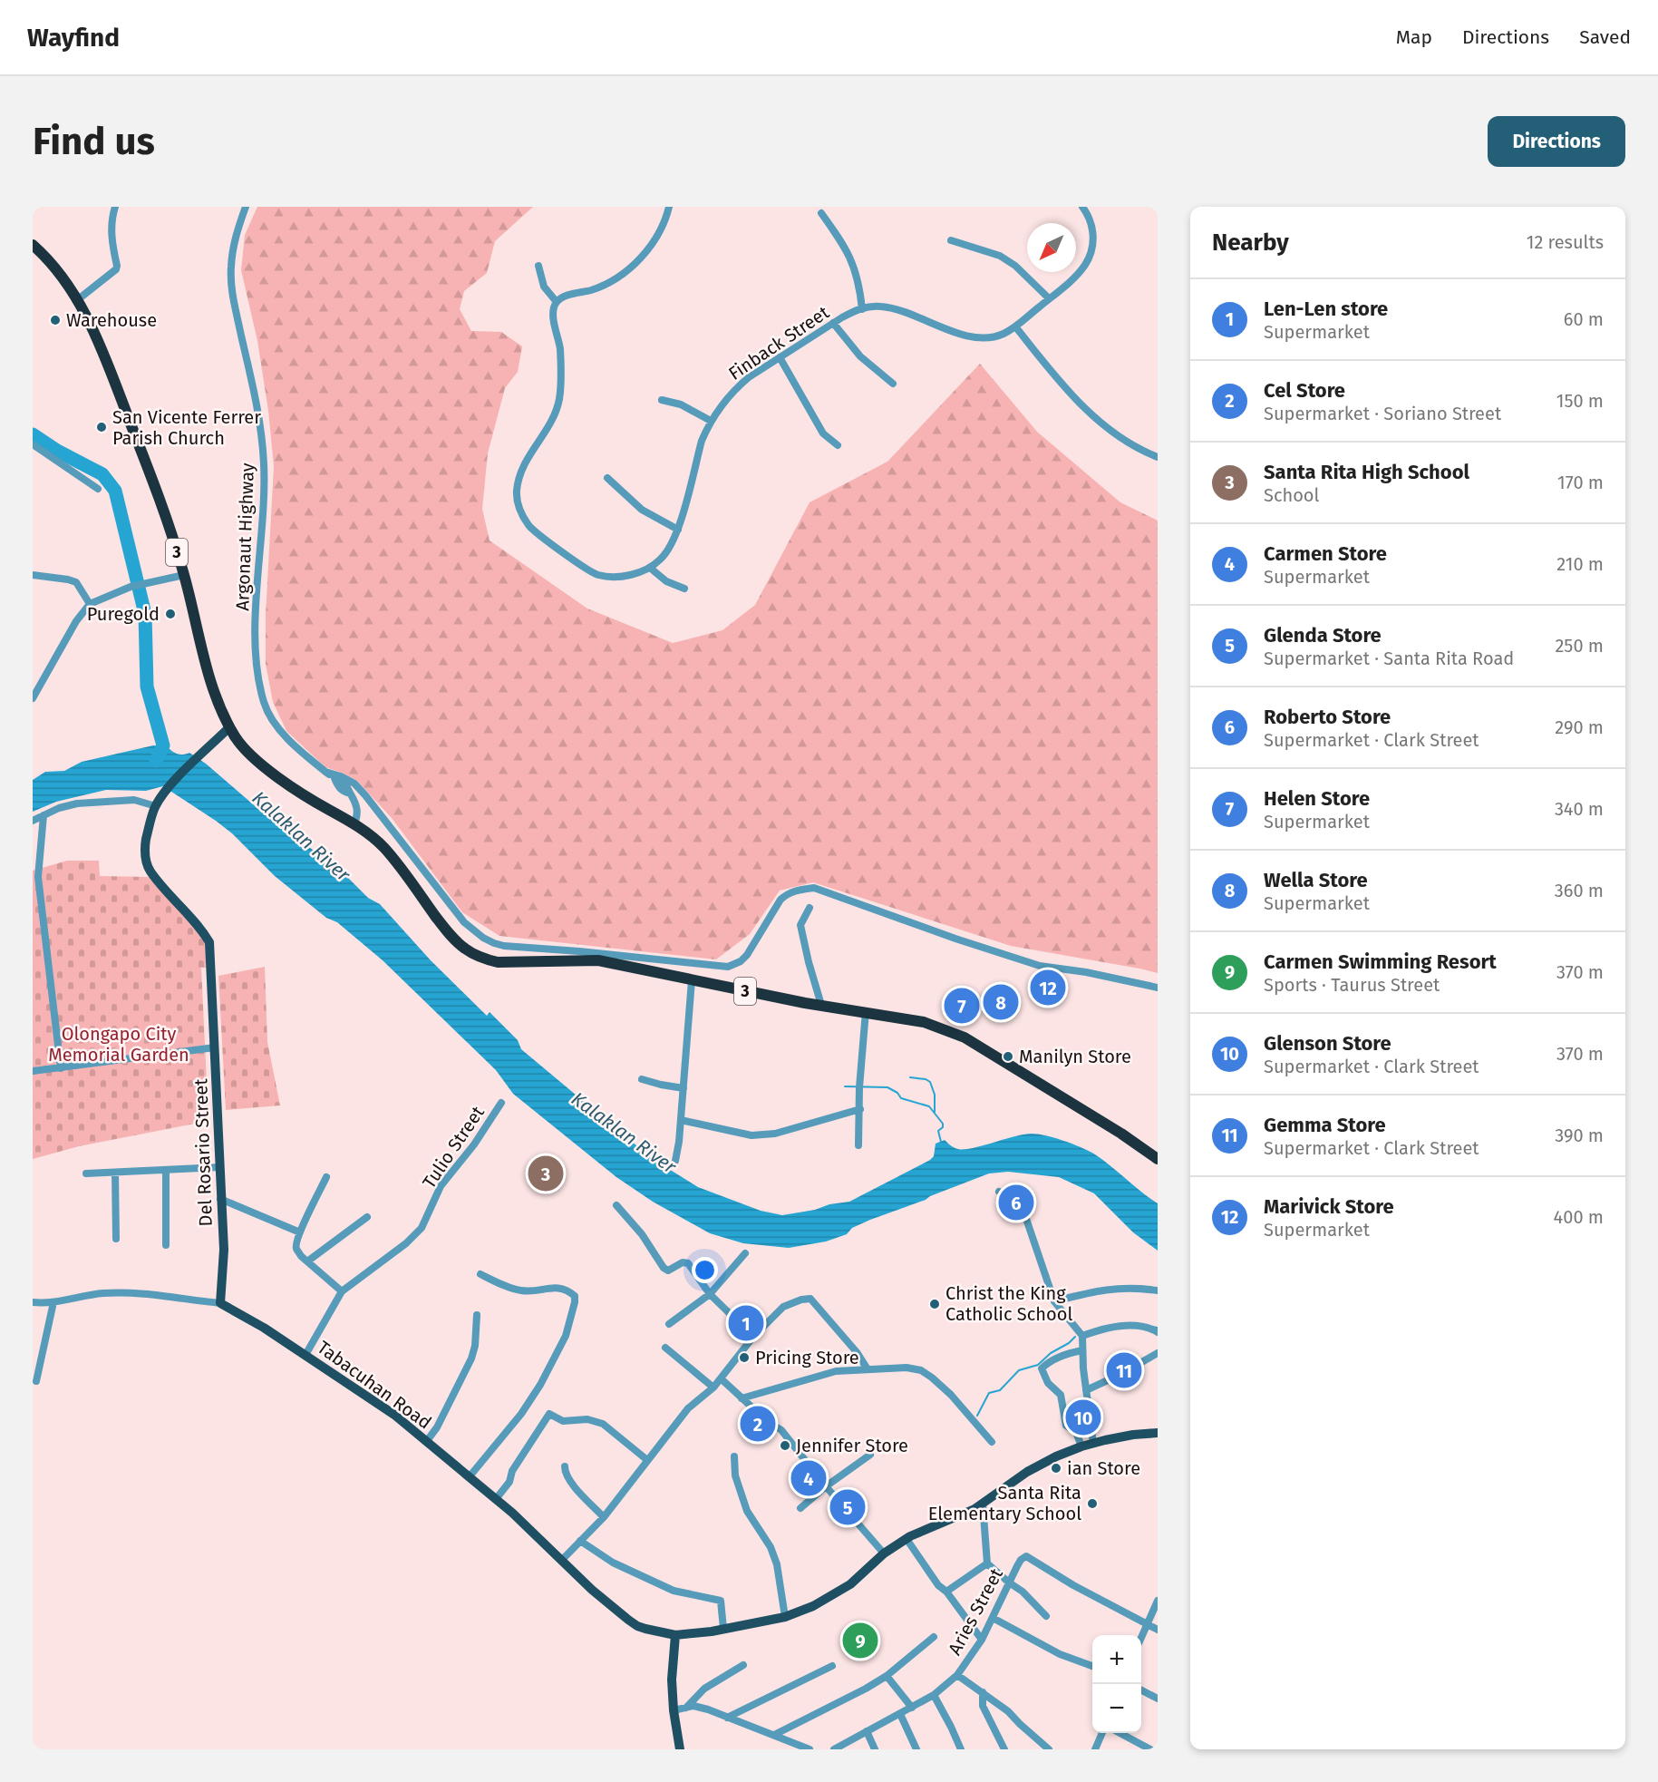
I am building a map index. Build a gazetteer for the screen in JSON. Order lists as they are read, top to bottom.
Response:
{
  "streets": {
    "highway": ["3"],
    "main road": ["Del Rosario Street", "Tabacuhan Road"],
    "street": [
      "Finback Street",
      "Argonaut Highway",
      "Tulio Street",
      "Aries Street"
    ]
  },
  "crossings": [
    ["Argonaut Highway", "3"],
    ["3", "Del Rosario Street"],
    ["Tulio Street", "Tabacuhan Road"],
    ["Del Rosario Street", "Tabacuhan Road"]
  ],
  "water": ["Kalaklan River"],
  "parks": ["Olongapo City Memorial Garden"],
  "places": [
    "Warehouse",
    "San Vicente Ferrer Parish Church",
    "Puregold",
    "Manilyn Store",
    "Christ the King Catholic School",
    "Pricing Store",
    "Jennifer Store",
    "ian Store",
    "Santa Rita Elementary School"
  ],
  "north": "bottom left",
  "page": {
    "header": "Wayfind",
    "nav": ["Map", "Directions", "Saved"],
    "buttons": "Directions",
    "title": "Find us",
    "heading": ["Nearby", "12 results"],
    "list": [
      {
        "mark": "1",
        "name": "Len-Len store",
        "note": "Supermarket",
        "value": "60 m"
      },
      {
        "mark": "2",
        "name": "Cel Store",
        "note": "Supermarket · Soriano Street",
        "value": "150 m"
      },
      {
        "mark": "3",
        "name": "Santa Rita High School",
        "note": "School",
        "value": "170 m"
      },
      {
        "mark": "4",
        "name": "Carmen Store",
        "note": "Supermarket",
        "value": "210 m"
      },
      {
        "mark": "5",
        "name": "Glenda Store",
        "note": "Supermarket · Santa Rita Road",
        "value": "250 m"
      },
      {
        "mark": "6",
        "name": "Roberto Store",
        "note": "Supermarket · Clark Street",
        "value": "290 m"
      },
      {
        "mark": "7",
        "name": "Helen Store",
        "note": "Supermarket",
        "value": "340 m"
      },
      {
        "mark": "8",
        "name": "Wella Store",
        "note": "Supermarket",
        "value": "360 m"
      },
      {
        "mark": "9",
        "name": "Carmen Swimming Resort",
        "note": "Sports · Taurus Street",
        "value": "370 m"
      },
      {
        "mark": "10",
        "name": "Glenson Store",
        "note": "Supermarket · Clark Street",
        "value": "370 m"
      },
      {
        "mark": "11",
        "name": "Gemma Store",
        "note": "Supermarket · Clark Street",
        "value": "390 m"
      },
      {
        "mark": "12",
        "name": "Marivick Store",
        "note": "Supermarket",
        "value": "400 m"
      }
    ],
    "pins": [
      "12",
      "8",
      "7",
      "3",
      "6",
      "1",
      "11",
      "10",
      "2",
      "4",
      "5",
      "9"
    ],
    "map_buttons": ["+", "−"]
  }
}
